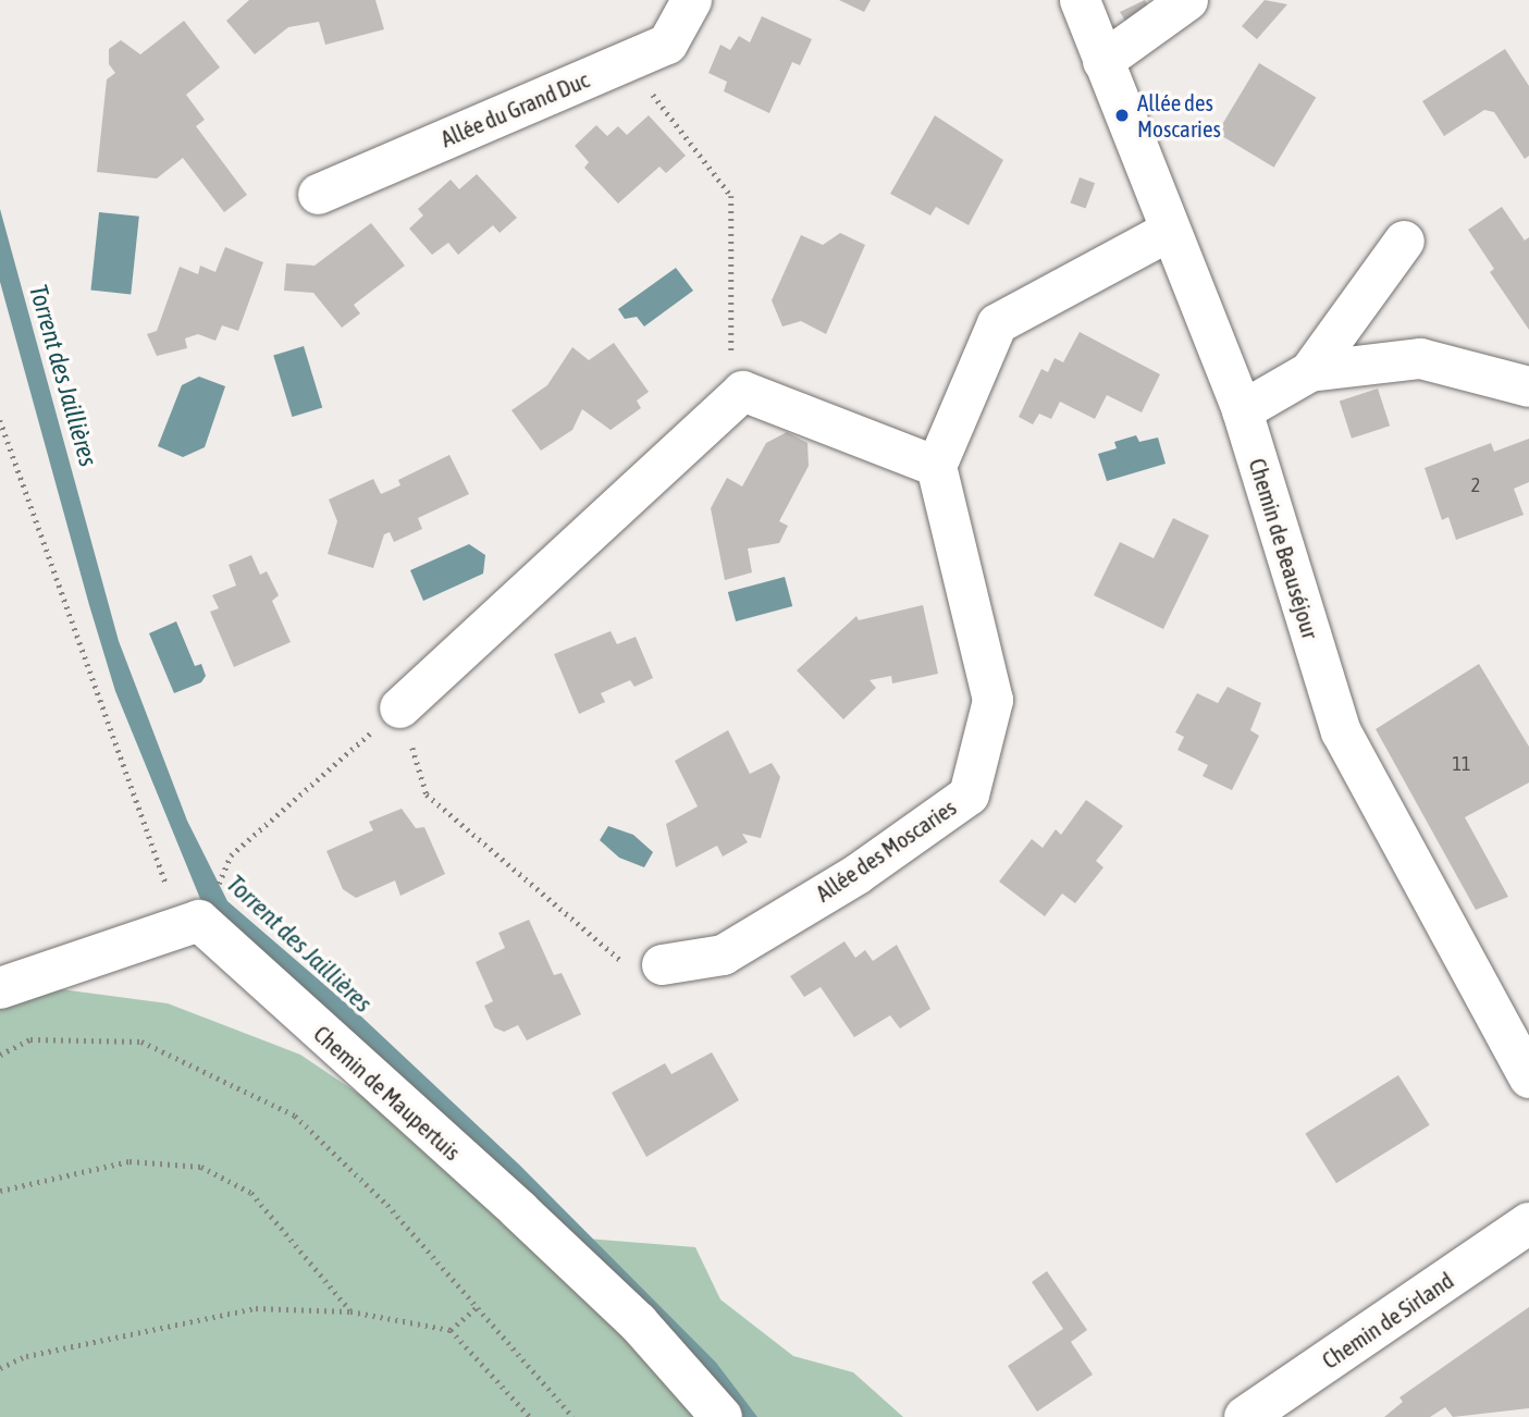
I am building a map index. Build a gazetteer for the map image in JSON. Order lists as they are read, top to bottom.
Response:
{
  "streets": {
    "street": [
      "Allée du Grand Duc",
      "Chemin de Beauséjour",
      "Allée des Moscaries",
      "Chemin de Maupertuis",
      "Chemin de Sirland"
    ]
  },
  "water": ["Torrent des Jaillières"],
  "places": ["Allée des Moscaries"],
  "house_numbers": ["2", "11"]
}
